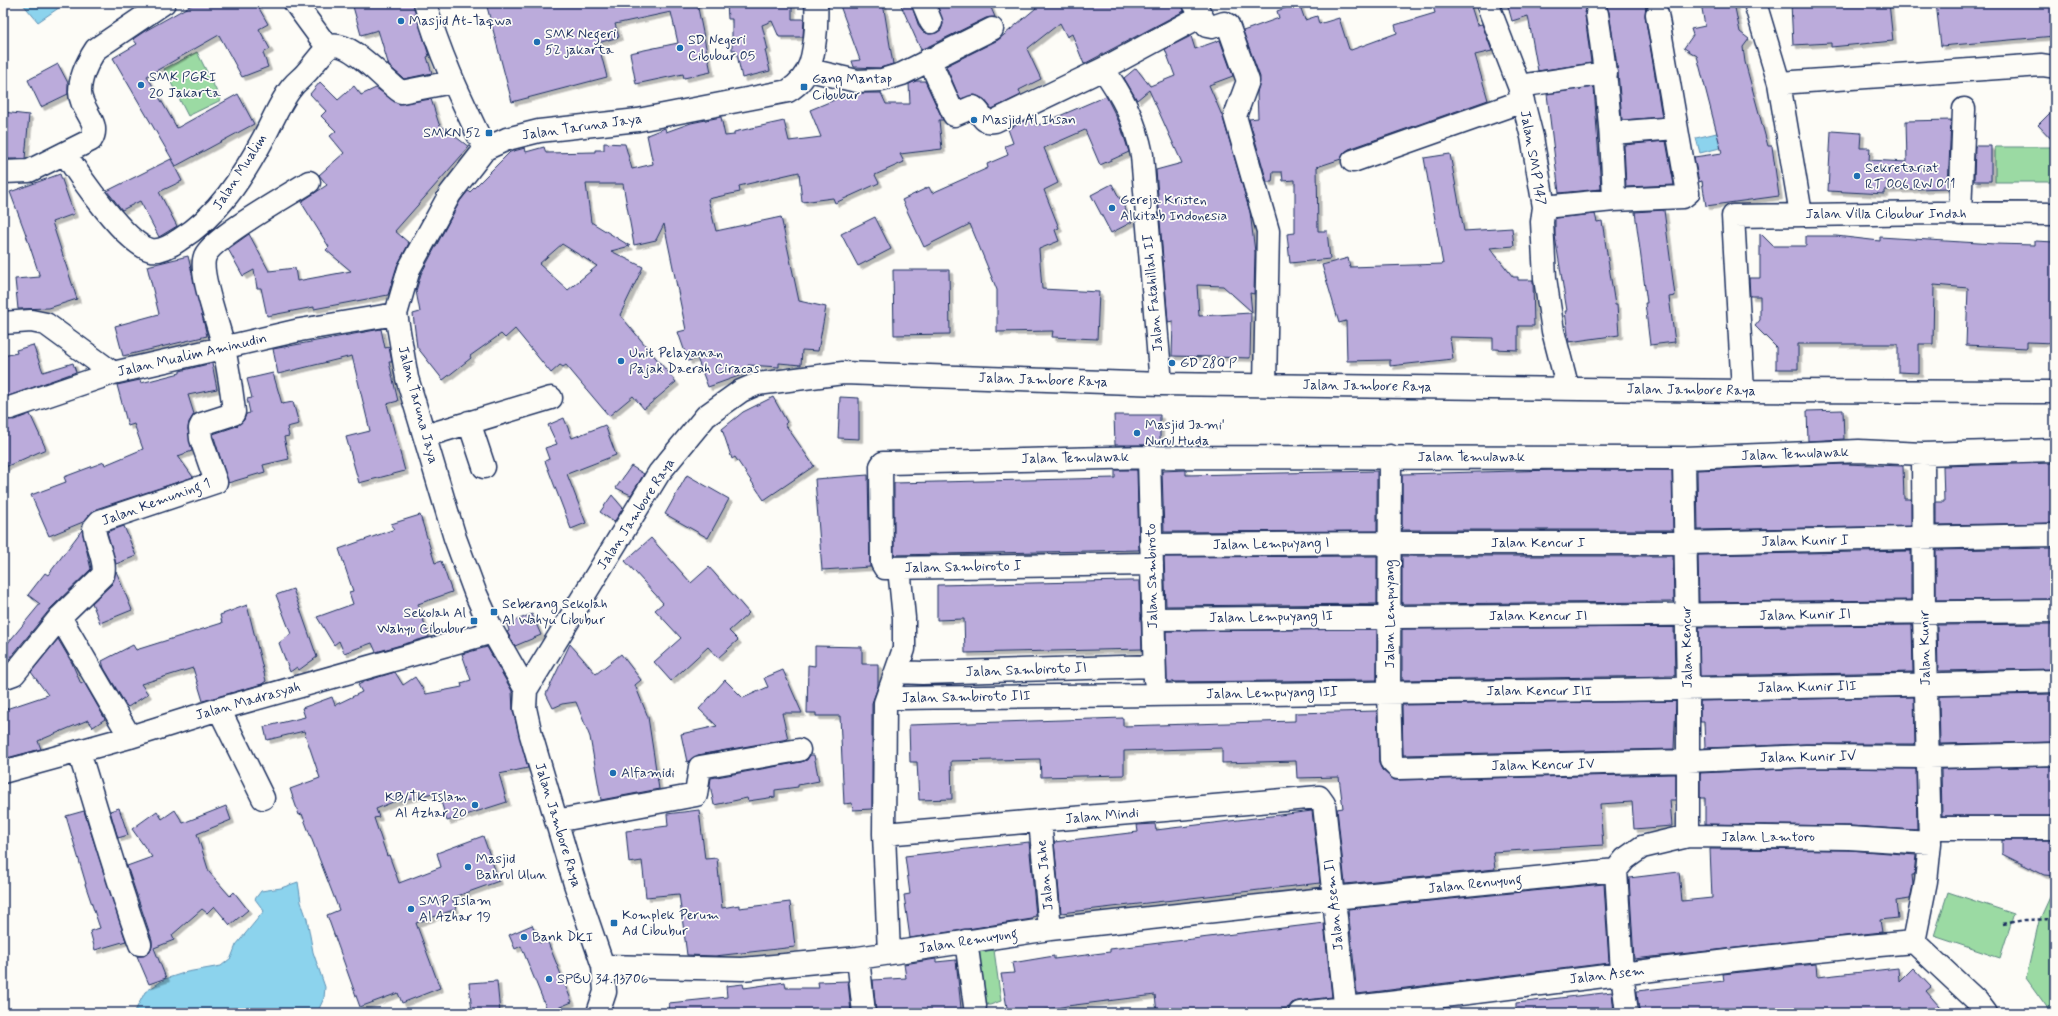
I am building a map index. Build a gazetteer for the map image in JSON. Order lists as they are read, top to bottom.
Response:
{
  "streets": {
    "street": [
      "Jalan Taruna Jaya",
      "Jalan SMP 147",
      "Jalan Mualim",
      "Jalan Villa Cibubur Indah",
      "Jalan Fatahillah II",
      "Jalan Mualim Aminudin",
      "Jalan Jambore Raya",
      "Jalan Temulawak",
      "Jalan Kemuning 1",
      "Jalan Kunir I",
      "Jalan Kencur I",
      "Jalan Lempuyang I",
      "Jalan Sambiroto I",
      "Jalan Sambiroto",
      "Jalan Lempuyang",
      "Jalan Kunir II",
      "Jalan Kencur II",
      "Jalan Lempuyang II",
      "Jalan Kencur",
      "Jalan Kunir",
      "Jalan Sambiroto II",
      "Jalan Kunir III",
      "Jalan Kencur III",
      "Jalan Lempuyang III",
      "Jalan Sambiroto III",
      "Jalan Madrasyah",
      "Jalan Kunir IV",
      "Jalan Kencur IV",
      "Jalan Mindi",
      "Jalan Lamtoro",
      "Jalan Jahe",
      "Jalan Renuyung",
      "Jalan Asem II",
      "Jalan Remuyung",
      "Jalan Asem"
    ]
  },
  "crossings": [
    ["Jalan Taruna Jaya", "Jalan Mualim Aminudin"],
    ["Jalan Taruna Jaya", "Jalan Jambore Raya"],
    ["Jalan Taruna Jaya", "Jalan Madrasyah"],
    ["Jalan SMP 147", "Jalan Jambore Raya"],
    ["Jalan Fatahillah II", "Jalan Jambore Raya"],
    ["Jalan Mualim Aminudin", "Jalan Kemuning 1"],
    ["Jalan Jambore Raya", "Jalan Remuyung"],
    ["Jalan Temulawak", "Jalan Sambiroto I"],
    ["Jalan Temulawak", "Jalan Sambiroto"],
    ["Jalan Temulawak", "Jalan Lempuyang"],
    ["Jalan Temulawak", "Jalan Kencur"],
    ["Jalan Temulawak", "Jalan Kunir"],
    ["Jalan Kunir I", "Jalan Kencur I"],
    ["Jalan Kunir I", "Jalan Kencur"],
    ["Jalan Kunir I", "Jalan Kunir"],
    ["Jalan Kencur I", "Jalan Lempuyang I"],
    ["Jalan Kencur I", "Jalan Lempuyang"],
    ["Jalan Kencur I", "Jalan Kencur"],
    ["Jalan Lempuyang I", "Jalan Sambiroto I"],
    ["Jalan Lempuyang I", "Jalan Sambiroto"],
    ["Jalan Lempuyang I", "Jalan Lempuyang"],
    ["Jalan Sambiroto I", "Jalan Sambiroto"],
    ["Jalan Sambiroto", "Jalan Lempuyang II"],
    ["Jalan Sambiroto", "Jalan Sambiroto II"],
    ["Jalan Sambiroto", "Jalan Lempuyang III"],
    ["Jalan Sambiroto", "Jalan Sambiroto III"],
    ["Jalan Lempuyang", "Jalan Kencur II"],
    ["Jalan Lempuyang", "Jalan Lempuyang II"],
    ["Jalan Lempuyang", "Jalan Kencur III"],
    ["Jalan Lempuyang", "Jalan Lempuyang III"],
    ["Jalan Lempuyang", "Jalan Kencur IV"],
    ["Jalan Kunir II", "Jalan Kencur II"],
    ["Jalan Kunir II", "Jalan Kencur"],
    ["Jalan Kunir II", "Jalan Kunir"],
    ["Jalan Kencur II", "Jalan Lempuyang II"],
    ["Jalan Kencur II", "Jalan Kencur"],
    ["Jalan Kencur", "Jalan Kunir III"],
    ["Jalan Kencur", "Jalan Kencur III"],
    ["Jalan Kencur", "Jalan Kunir IV"],
    ["Jalan Kencur", "Jalan Kencur IV"],
    ["Jalan Kencur", "Jalan Lamtoro"],
    ["Jalan Kunir", "Jalan Kunir III"],
    ["Jalan Kunir", "Jalan Kunir IV"],
    ["Jalan Kunir", "Jalan Lamtoro"],
    ["Jalan Kunir", "Jalan Asem"],
    ["Jalan Kunir III", "Jalan Kencur III"],
    ["Jalan Kencur III", "Jalan Lempuyang III"],
    ["Jalan Lempuyang III", "Jalan Sambiroto III"],
    ["Jalan Sambiroto III", "Jalan Mindi"],
    ["Jalan Sambiroto III", "Jalan Remuyung"],
    ["Jalan Kunir IV", "Jalan Kencur IV"],
    ["Jalan Mindi", "Jalan Jahe"],
    ["Jalan Mindi", "Jalan Asem II"],
    ["Jalan Lamtoro", "Jalan Renuyung"],
    ["Jalan Jahe", "Jalan Remuyung"],
    ["Jalan Renuyung", "Jalan Asem II"],
    ["Jalan Renuyung", "Jalan Remuyung"],
    ["Jalan Asem II", "Jalan Remuyung"],
    ["Jalan Asem II", "Jalan Asem"]
  ],
  "places": {
    "other": [
      "Masjid At-Taqwa",
      "SMK Negeri 52 jakarta",
      "SD Negeri Cibubur 05",
      "SMK PGRI 20 Jakarta",
      "Masjid Al Ihsan",
      "Sekretariat RT 006 RW 011",
      "Gereja Kristen Alkitab Indonesia",
      "Unit Pelayanan Pajak Daerah Ciracas",
      "GD 280 P",
      "Masjid Jami' Nurul Huda",
      "Alfamidi",
      "KB/TK Islam Al Azhar 20",
      "Masjid Bahrul Ulun",
      "SMP Islam Al Azhar 19",
      "Bank DKI",
      "SPBU 34.13706"
    ],
    "transit": [
      "Gang Mantap Cibubur",
      "SMKN 52",
      "Seberang Sekolah Al Wahyu Cibubur",
      "Sekolah Al Wahyu Cibubur",
      "Komplek Perum Ad Cibubur"
    ]
  }
}
